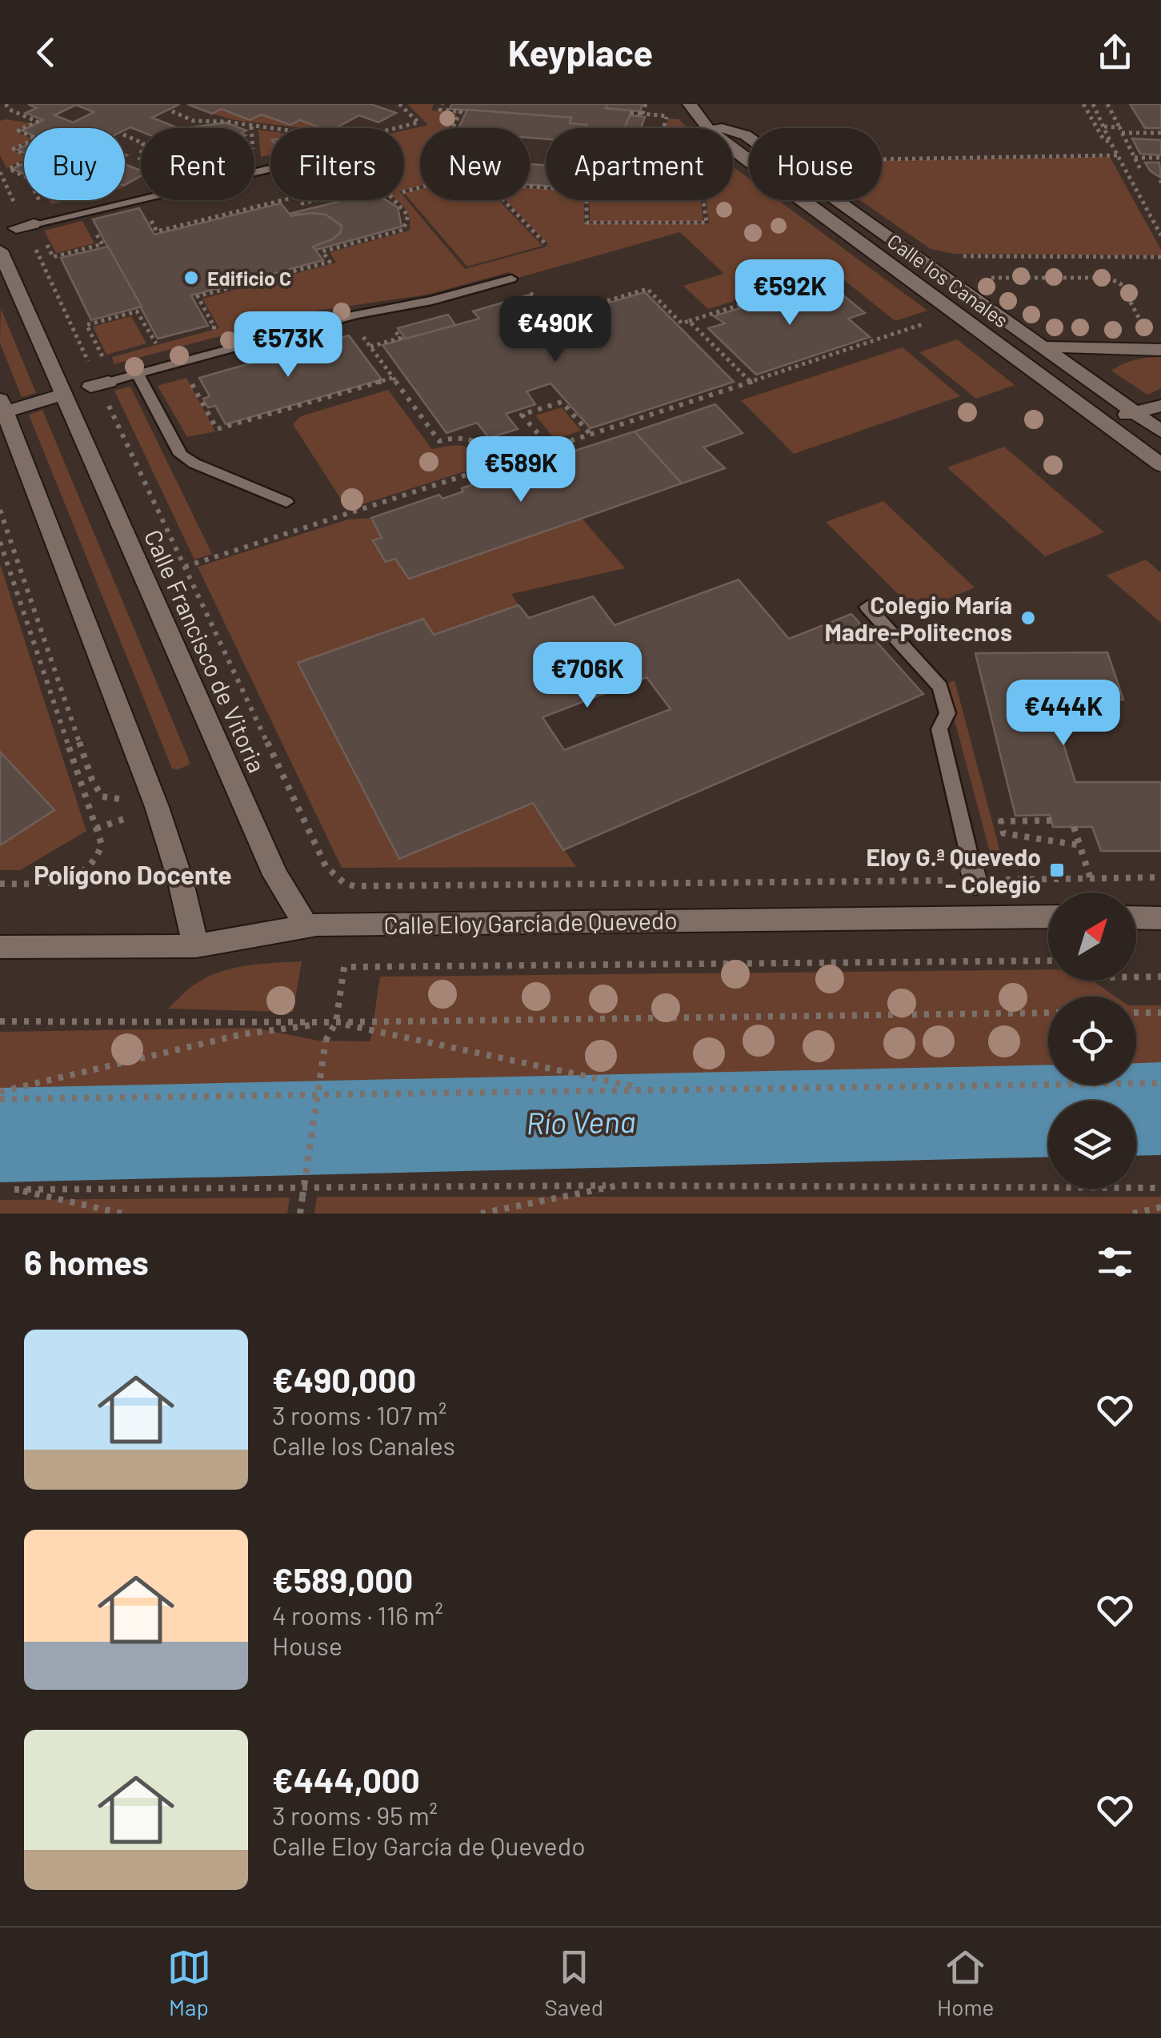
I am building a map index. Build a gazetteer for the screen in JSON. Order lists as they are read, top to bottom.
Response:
{
  "streets": {
    "street": ["Calle los Canales", "Calle Francisco de Vitoria", "Calle Eloy García de Quevedo"]
  },
  "crossings": [
    ["Calle Francisco de Vitoria", "Calle Eloy García de Quevedo"]
  ],
  "districts": ["Polígono Docente"],
  "water": ["Río Vena"],
  "places": {
    "other": ["Edificio C", "Colegio María Madre-Politecnos"],
    "transit": ["Eloy G.ª Quevedo – Colegio"]
  },
  "north": "top right",
  "page": {
    "header": "Keyplace",
    "chip": [
      "Buy",
      "Rent",
      "Filters",
      "New",
      "Apartment",
      "House"
    ],
    "price": [
      "€592K",
      "€490K",
      "€573K",
      "€589K",
      "€706K",
      "€444K"
    ],
    "heading": "6 homes",
    "list": [
      {
        "name": "€490,000",
        "note": "3 rooms · 107 m² · Calle los Canales"
      },
      {
        "name": "€589,000",
        "note": "4 rooms · 116 m² · House"
      },
      {
        "name": "€444,000",
        "note": "3 rooms · 95 m² · Calle Eloy García de Quevedo"
      }
    ],
    "tabs": ["Map", "Saved", "Home"]
  }
}
